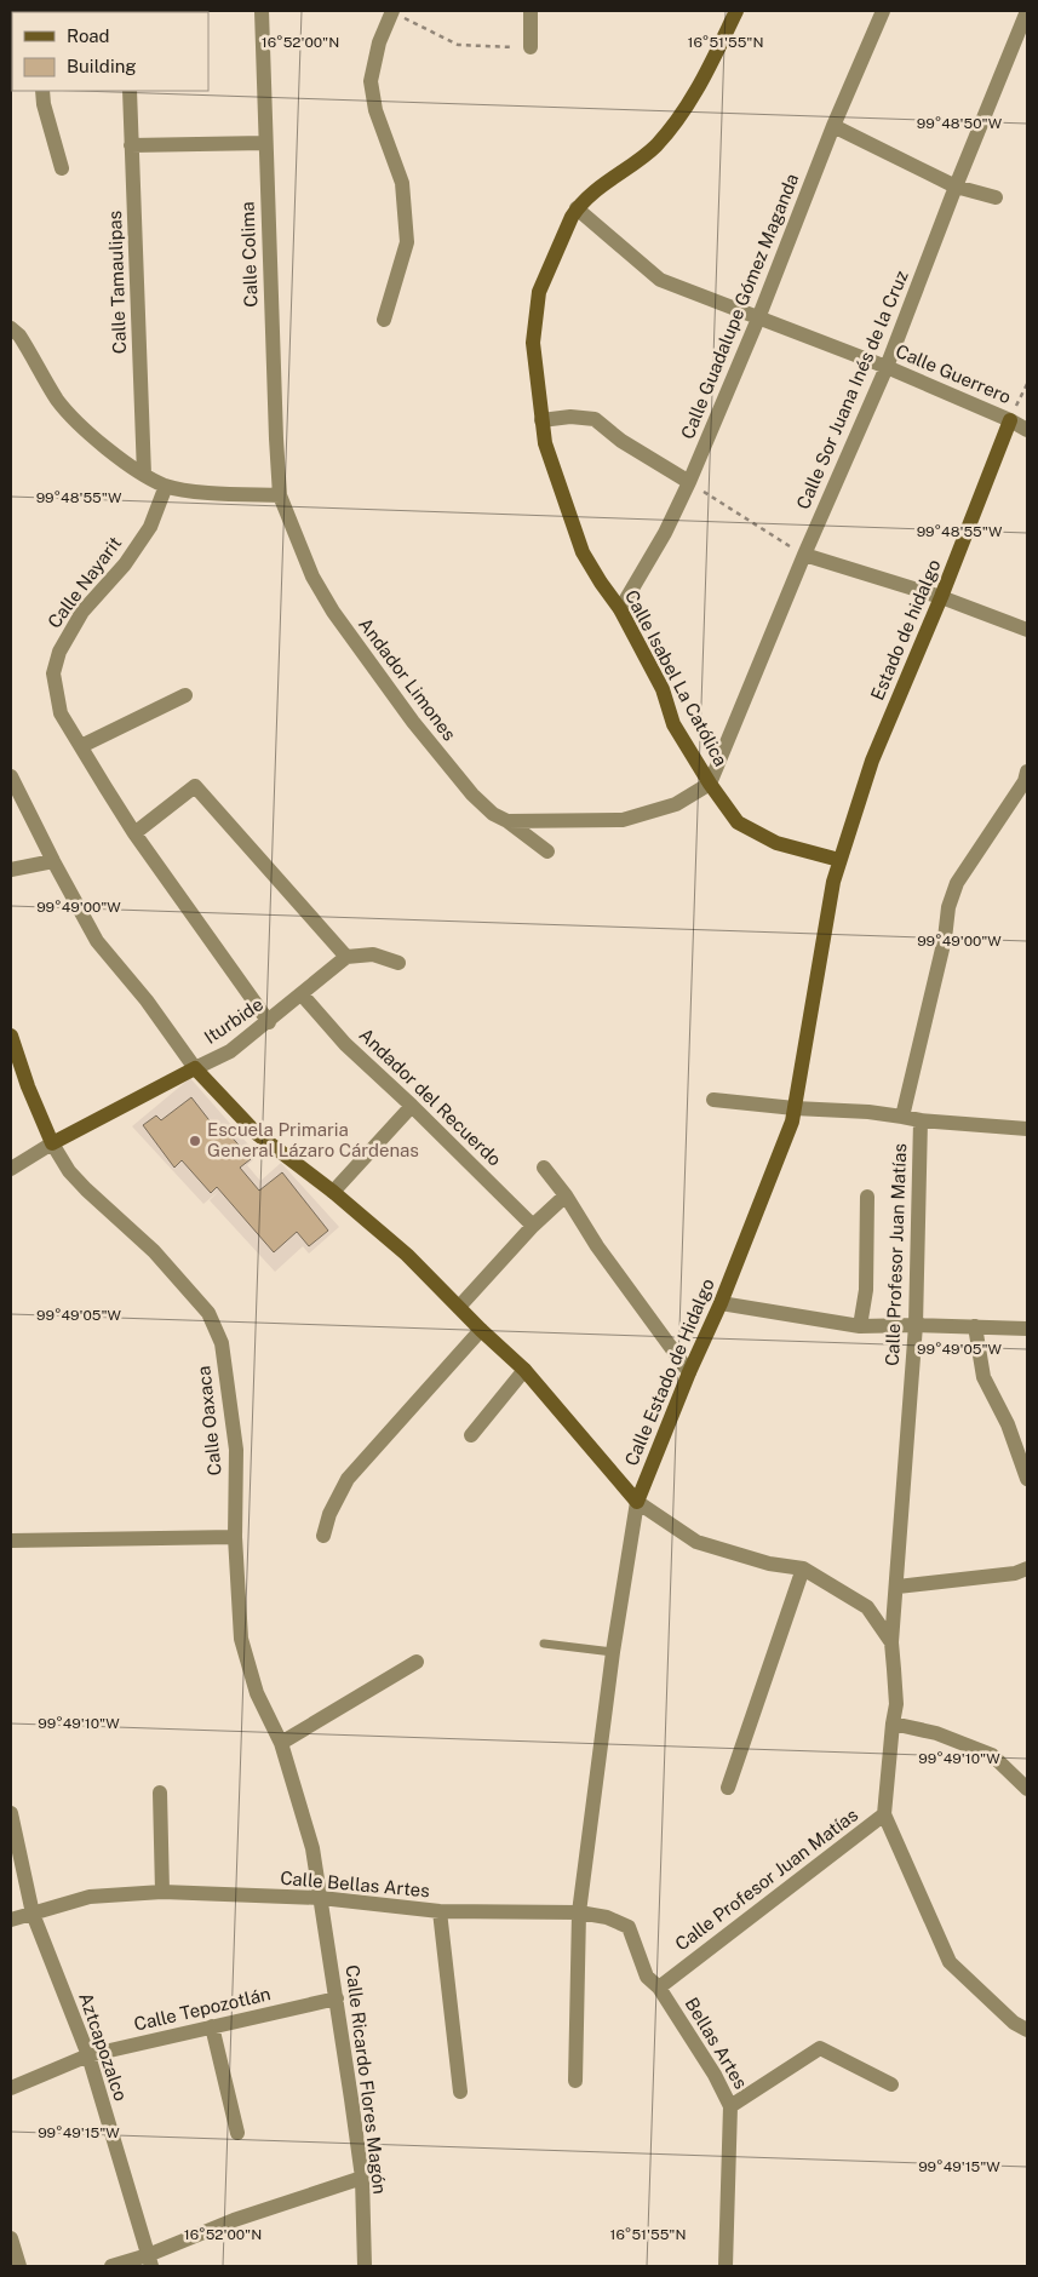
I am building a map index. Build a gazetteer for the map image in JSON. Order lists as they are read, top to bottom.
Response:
{
  "streets": {
    "street": [
      "Calle Colima",
      "Calle Tamaulipas",
      "Calle Guadalupe Gómez Maganda",
      "Calle Guerrero",
      "Calle Sor Juana Inés de la Cruz",
      "Calle Nayarit",
      "Estado de hidalgo",
      "Calle Isabel La Católica",
      "Andador Limones",
      "Iturbide",
      "Andador del Recuerdo",
      "Calle Profesor Juan Matías",
      "Calle Estado de Hidalgo",
      "Calle Oaxaca",
      "Calle Bellas Artes",
      "Calle Tepozotlán",
      "Bellas Artes",
      "Aztcapozalco",
      "Calle Ricardo Flores Magón"
    ]
  },
  "crossings": [
    ["Calle Colima", "Andador Limones"],
    ["Calle Guadalupe Gómez Maganda", "Calle Guerrero"],
    ["Calle Guadalupe Gómez Maganda", "Calle Isabel La Católica"],
    ["Calle Guerrero", "Calle Sor Juana Inés de la Cruz"],
    ["Calle Guerrero", "Estado de hidalgo"],
    ["Calle Guerrero", "Calle Isabel La Católica"],
    ["Calle Sor Juana Inés de la Cruz", "Calle Isabel La Católica"],
    ["Calle Nayarit", "Iturbide"],
    ["Estado de hidalgo", "Calle Isabel La Católica"],
    ["Estado de hidalgo", "Calle Estado de Hidalgo"],
    ["Calle Isabel La Católica", "Calle Estado de Hidalgo"],
    ["Iturbide", "Andador del Recuerdo"],
    ["Iturbide", "Calle Oaxaca"],
    ["Calle Profesor Juan Matías", "Calle Bellas Artes"],
    ["Calle Profesor Juan Matías", "Bellas Artes"],
    ["Calle Estado de Hidalgo", "Calle Bellas Artes"],
    ["Calle Oaxaca", "Calle Bellas Artes"],
    ["Calle Oaxaca", "Calle Ricardo Flores Magón"],
    ["Calle Bellas Artes", "Bellas Artes"],
    ["Calle Bellas Artes", "Aztcapozalco"],
    ["Calle Bellas Artes", "Calle Ricardo Flores Magón"],
    ["Calle Tepozotlán", "Aztcapozalco"],
    ["Calle Tepozotlán", "Calle Ricardo Flores Magón"]
  ],
  "places": ["Escuela Primaria General Lázaro Cárdenas"],
  "legend": ["Road", "Building"],
  "coordinates": [
    "16°52'00\"N",
    "16°51'55\"N",
    "99°48'50\"W",
    "99°48'55\"W",
    "99°49'00\"W",
    "99°49'05\"W",
    "99°49'10\"W",
    "99°49'15\"W"
  ]
}
